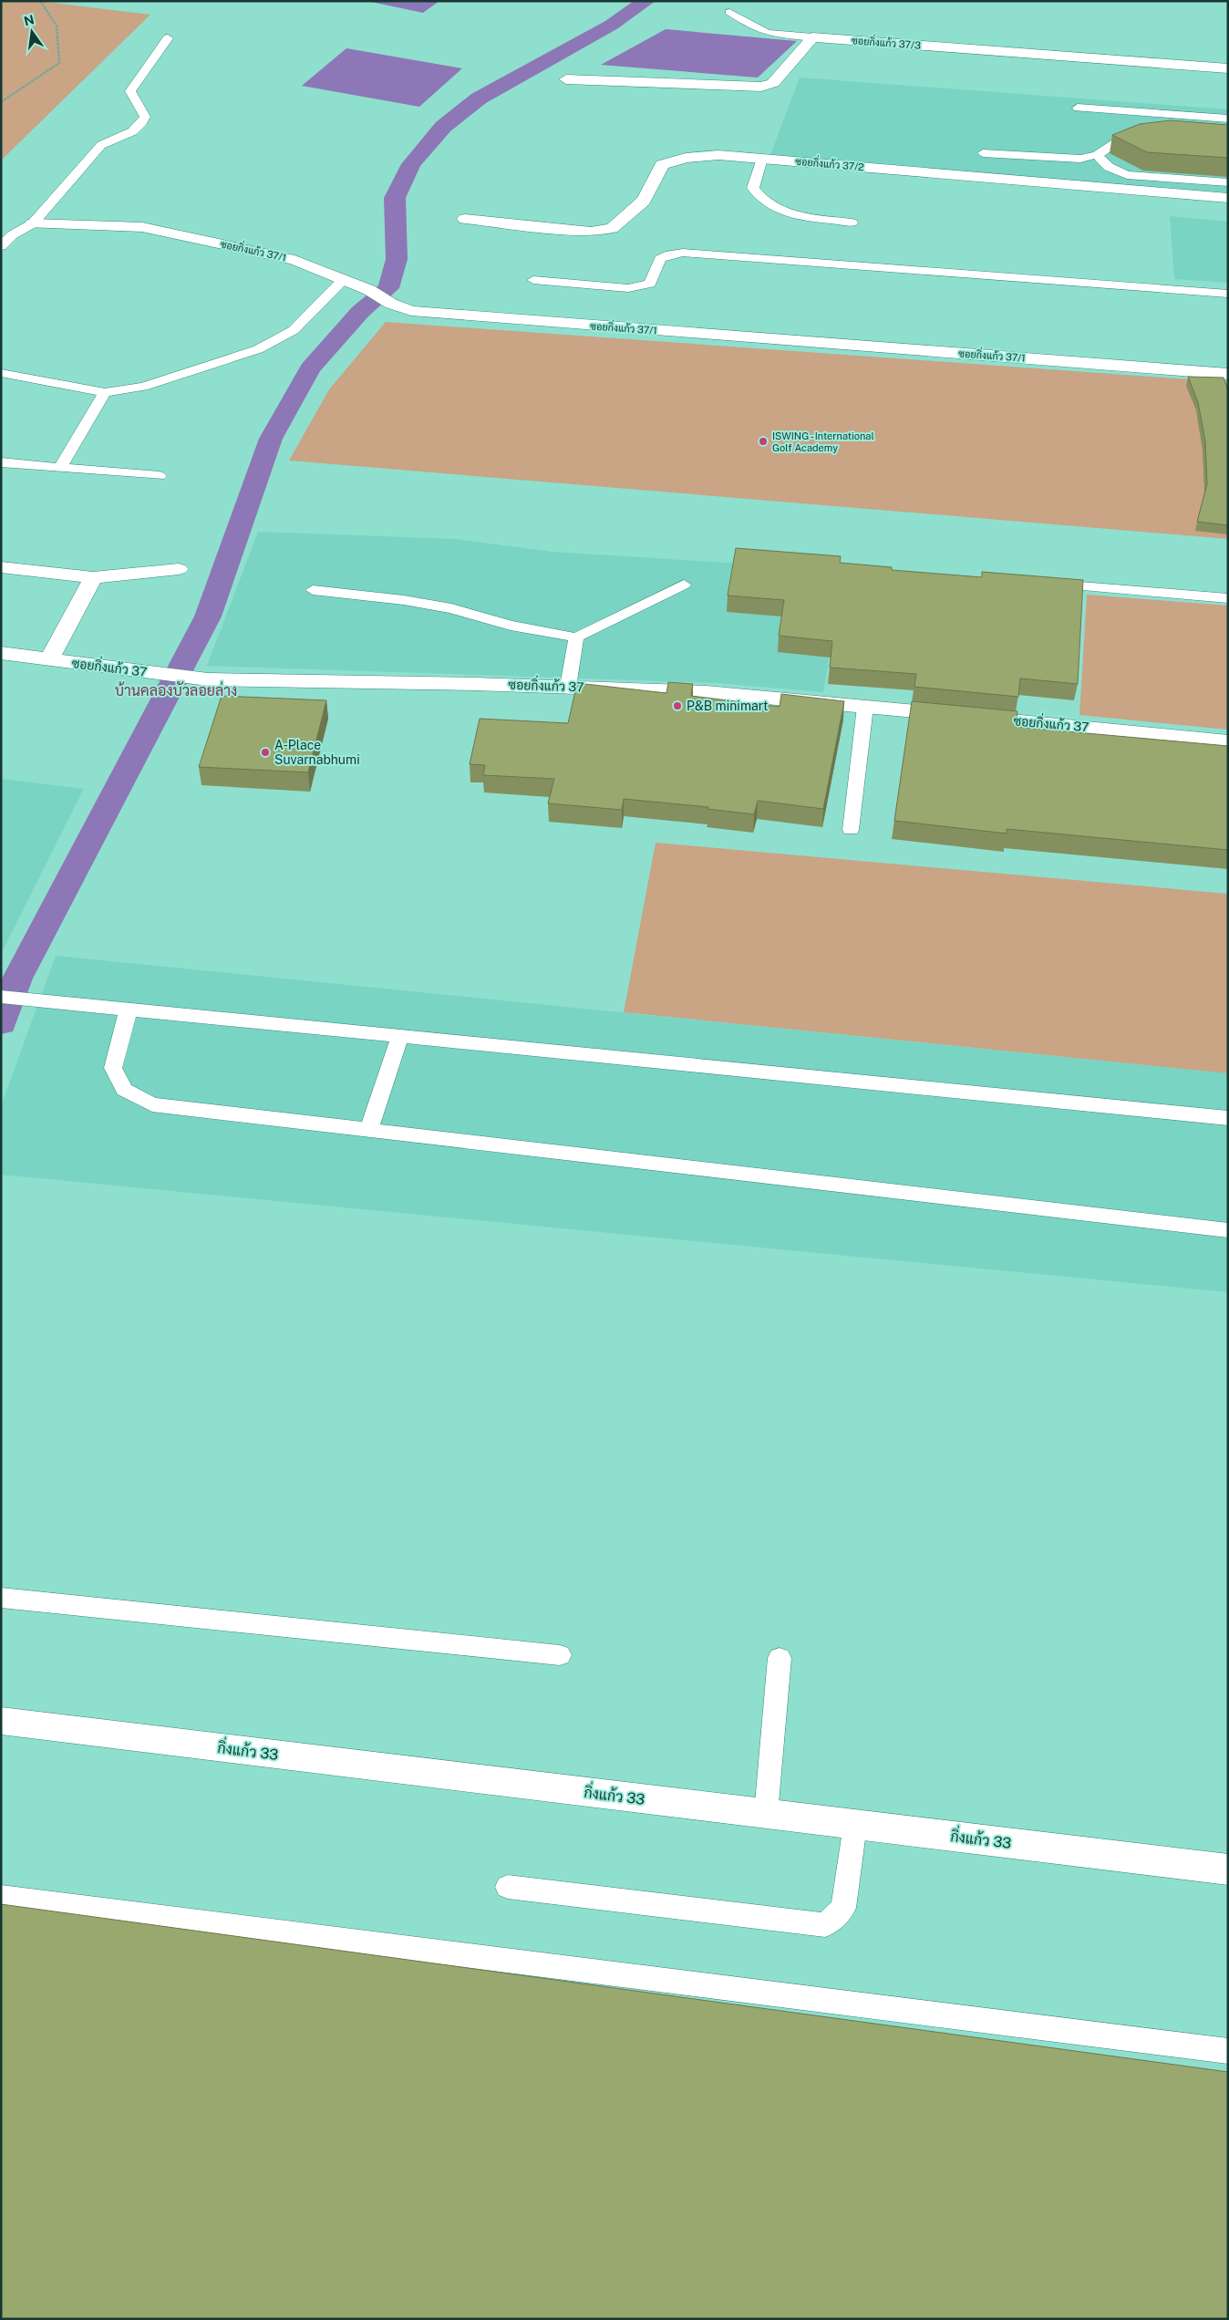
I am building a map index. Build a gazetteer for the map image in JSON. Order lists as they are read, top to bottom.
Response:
{
  "streets": {
    "street": [
      "ซอยกิ่งแก้ว 37/3",
      "ซอยกิ่งแก้ว 37/2",
      "ซอยกิ่งแก้ว 37/1",
      "ซอยกิ่งแก้ว 37",
      "กิ่งแก้ว 33"
    ]
  },
  "districts": ["บ้านคลองบัวลอยล่าง"],
  "places": ["ISWING - International Golf Academy", "P&B minimart", "A-Place Suvarnabhumi"],
  "north": "top"
}
